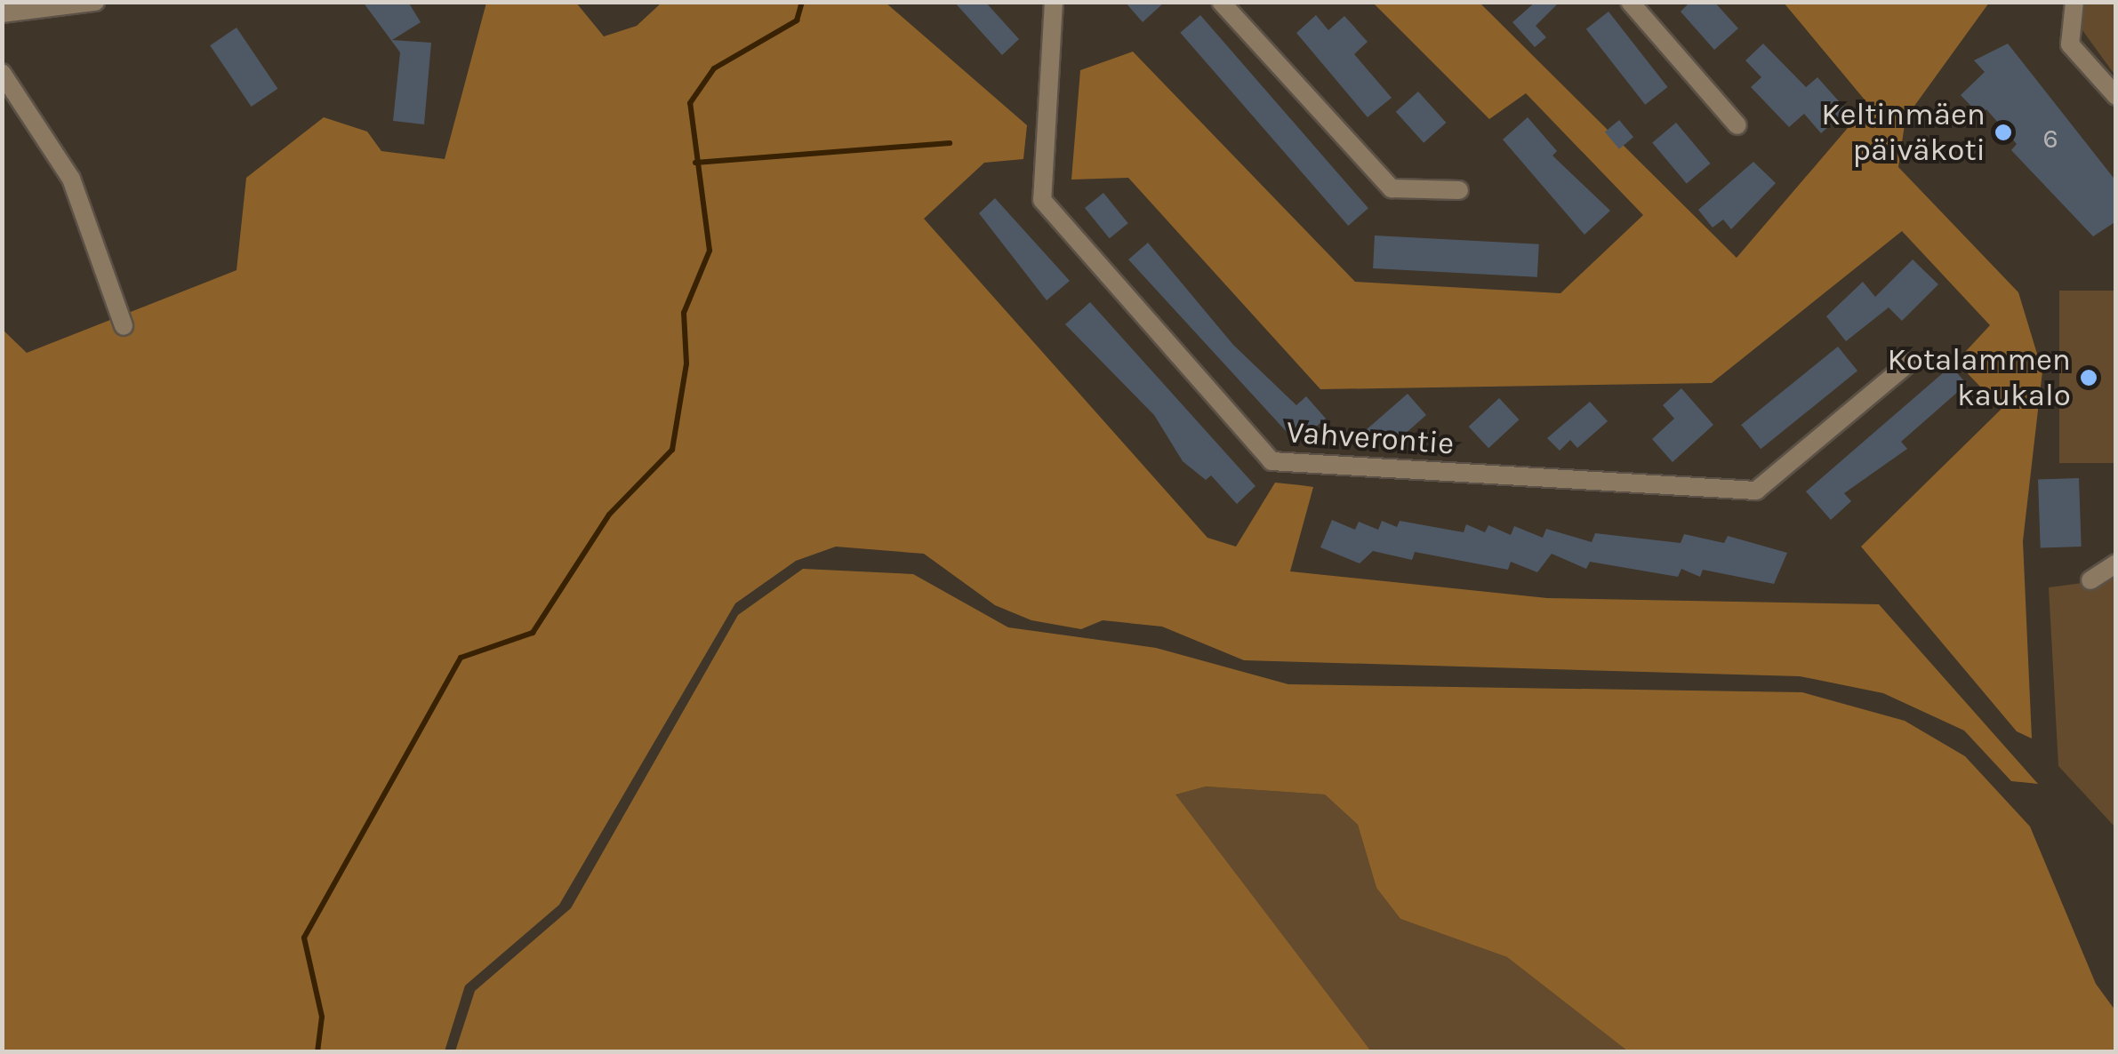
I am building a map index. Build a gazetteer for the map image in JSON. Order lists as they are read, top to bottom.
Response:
{
  "streets": {
    "street": ["Vahverontie"]
  },
  "places": ["Keltinmäen päiväkoti", "Kotalammen kaukalo"],
  "house_numbers": ["6"]
}
